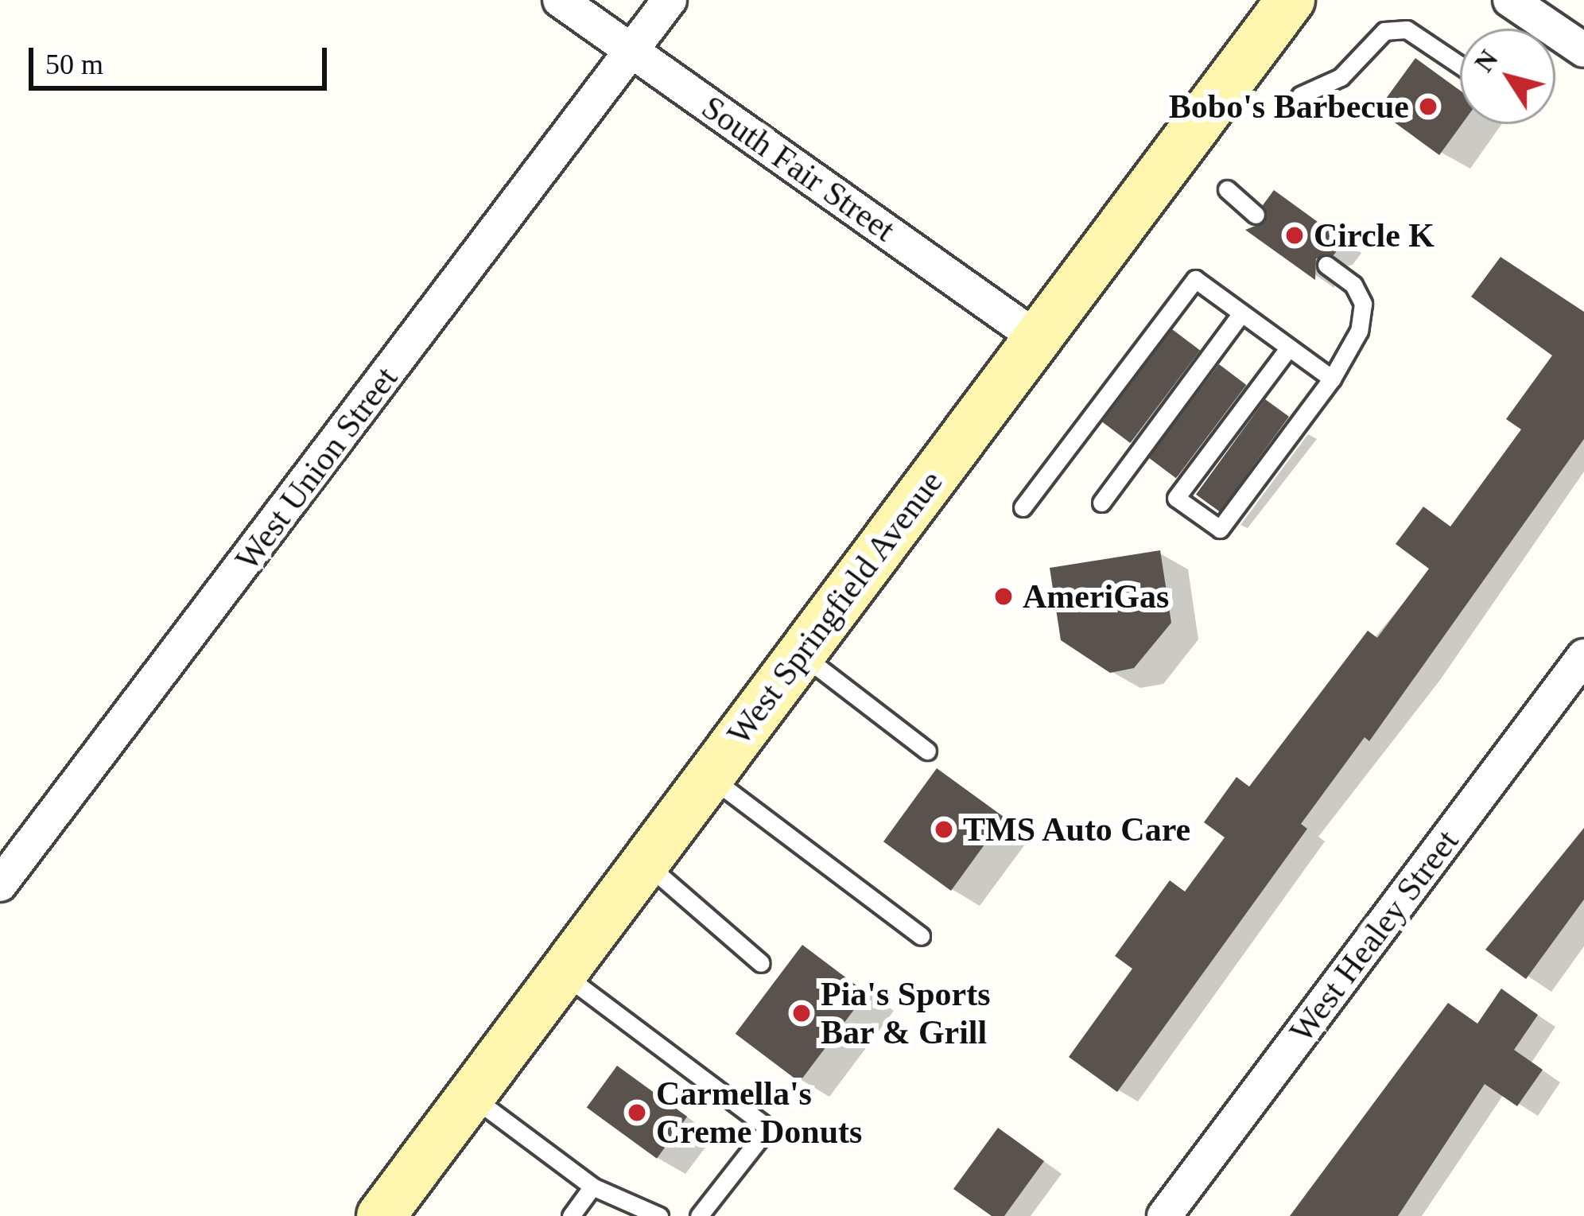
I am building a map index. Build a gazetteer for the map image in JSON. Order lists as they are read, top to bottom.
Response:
{
  "streets": {
    "main road": ["West Springfield Avenue"],
    "street": ["South Fair Street", "West Union Street", "West Healey Street"]
  },
  "crossings": [
    ["South Fair Street", "West Union Street"],
    ["South Fair Street", "West Springfield Avenue"]
  ],
  "places": [
    "Bobo's Barbecue",
    "Circle K",
    "AmeriGas",
    "TMS Auto Care",
    "Pia's Sports Bar & Grill",
    "Carmella's Creme Donuts"
  ],
  "scale_bar": "50 m",
  "north": "top left"
}
